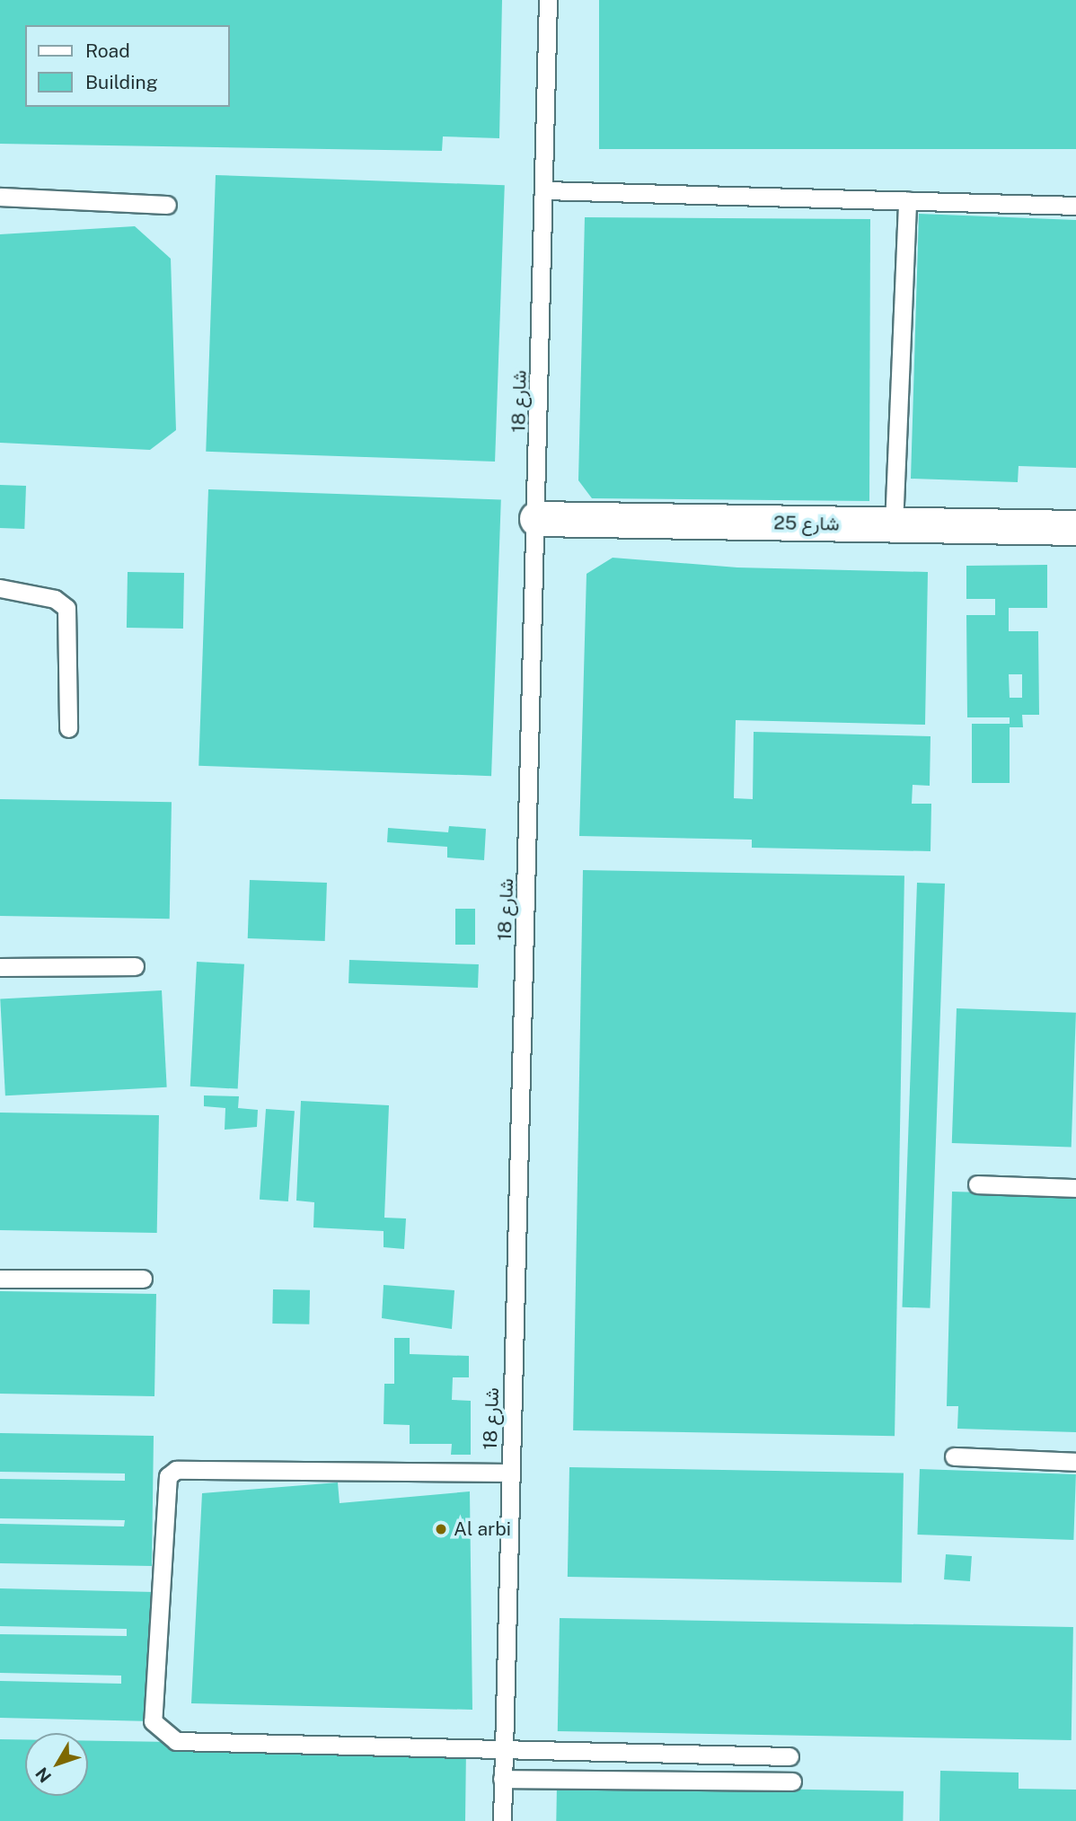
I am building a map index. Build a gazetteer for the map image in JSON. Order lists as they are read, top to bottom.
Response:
{
  "streets": {
    "street": ["شارع 25"],
    "lane": ["شارع 18"]
  },
  "crossings": [
    ["شارع 18", "شارع 25"]
  ],
  "places": ["Al arbi"],
  "legend": ["Road", "Building"],
  "north": "bottom left"
}
